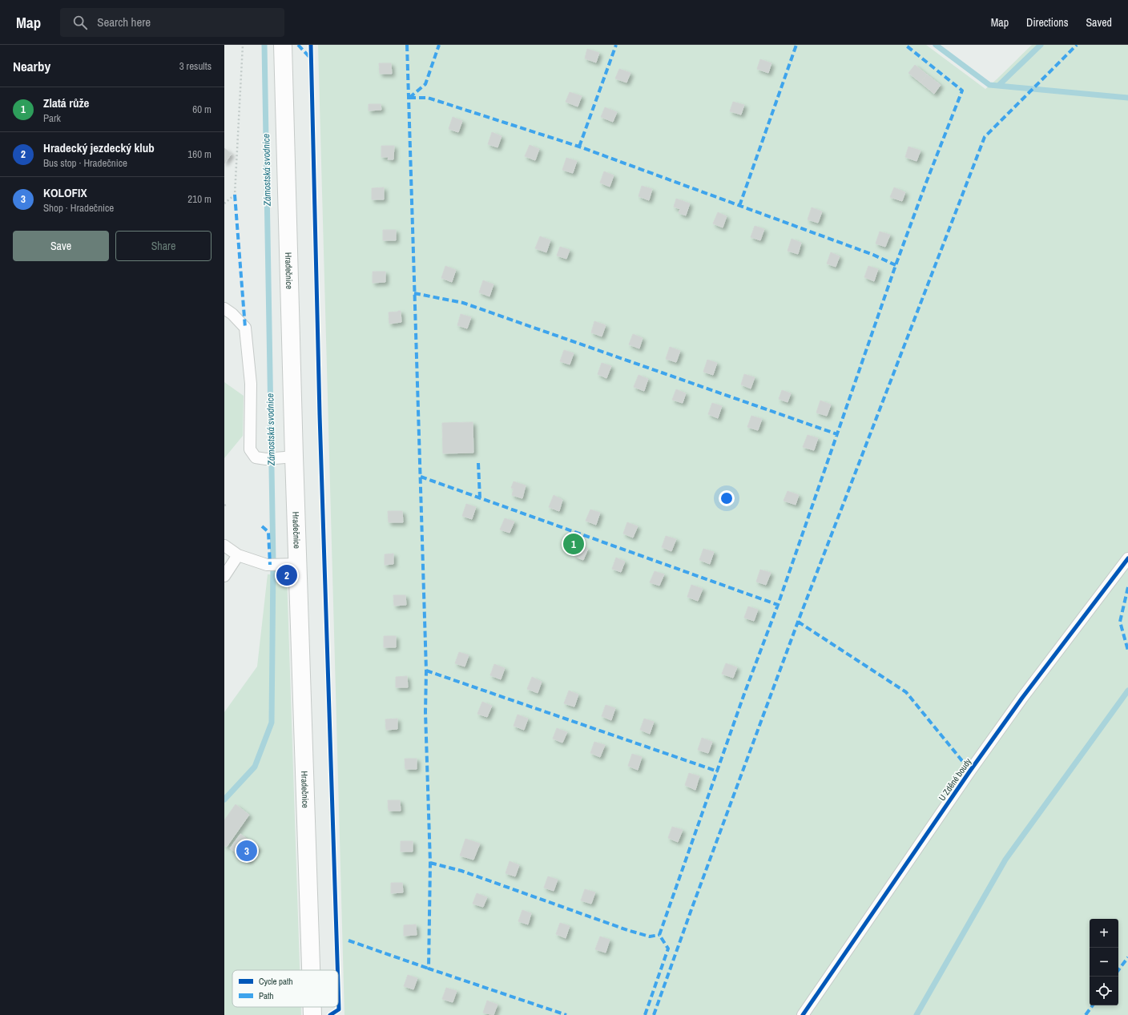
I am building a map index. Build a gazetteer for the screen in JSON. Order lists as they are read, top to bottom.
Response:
{
  "streets": {
    "street": ["Hradečnice"],
    "lane": ["U Zděné boudy"]
  },
  "water": ["Zámostská svodnice"],
  "legend": ["Cycle path", "Path"],
  "page": {
    "header": "Map",
    "search": "Search here",
    "nav": ["Map", "Directions", "Saved"],
    "heading": ["Nearby", "3 results"],
    "list": [
      {
        "mark": "1",
        "name": "Zlatá růže",
        "note": "Park",
        "value": "60 m"
      },
      {
        "mark": "2",
        "name": "Hradecký jezdecký klub",
        "note": "Bus stop · Hradečnice",
        "value": "160 m"
      },
      {
        "mark": "3",
        "name": "KOLOFIX",
        "note": "Shop · Hradečnice",
        "value": "210 m"
      }
    ],
    "buttons": ["Save", "Share"],
    "pins": ["1", "2", "3"],
    "map_buttons": ["+", "−"]
  }
}
